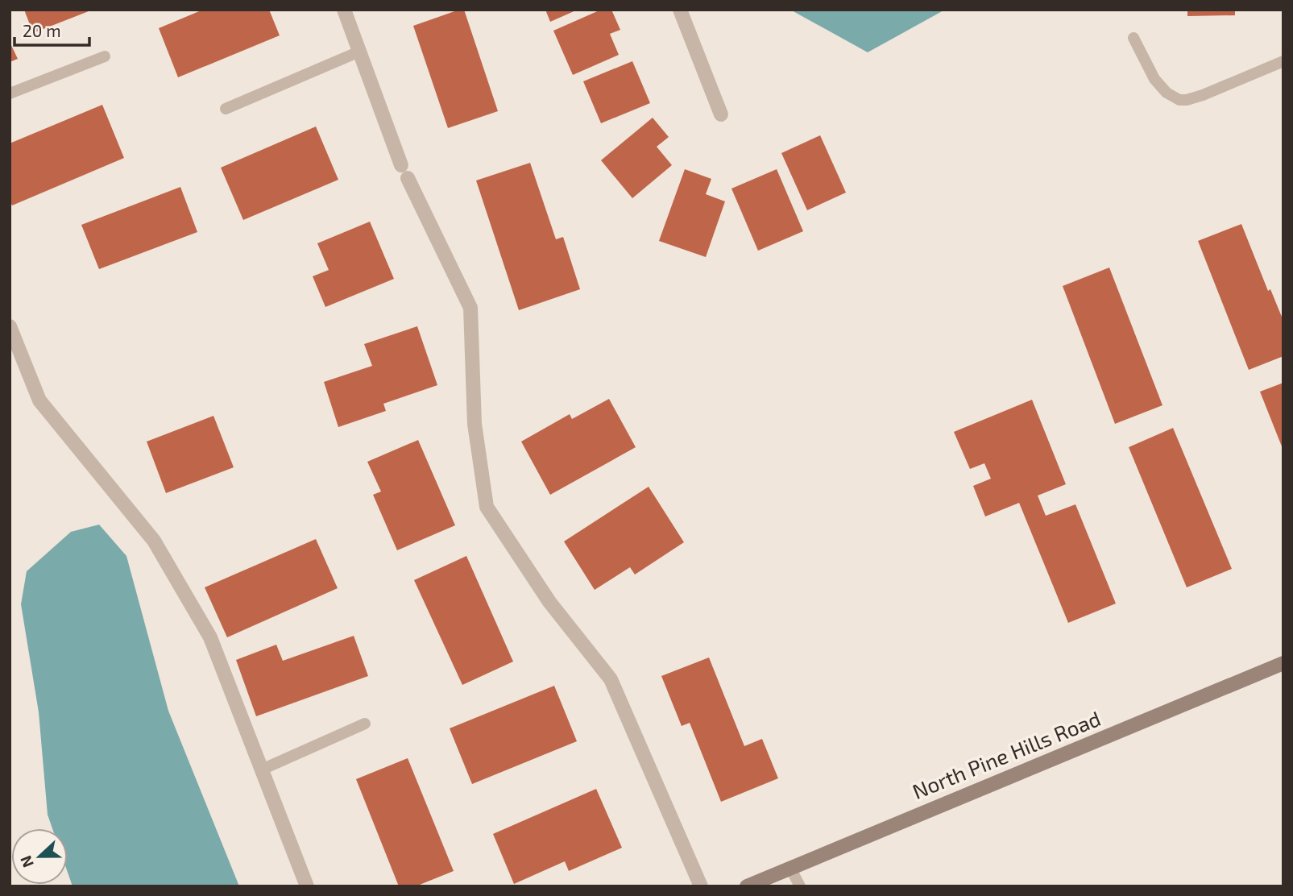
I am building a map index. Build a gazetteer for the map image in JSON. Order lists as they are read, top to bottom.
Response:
{
  "streets": {
    "main road": ["North Pine Hills Road"]
  },
  "scale_bar": "20 m",
  "north": "left"
}
